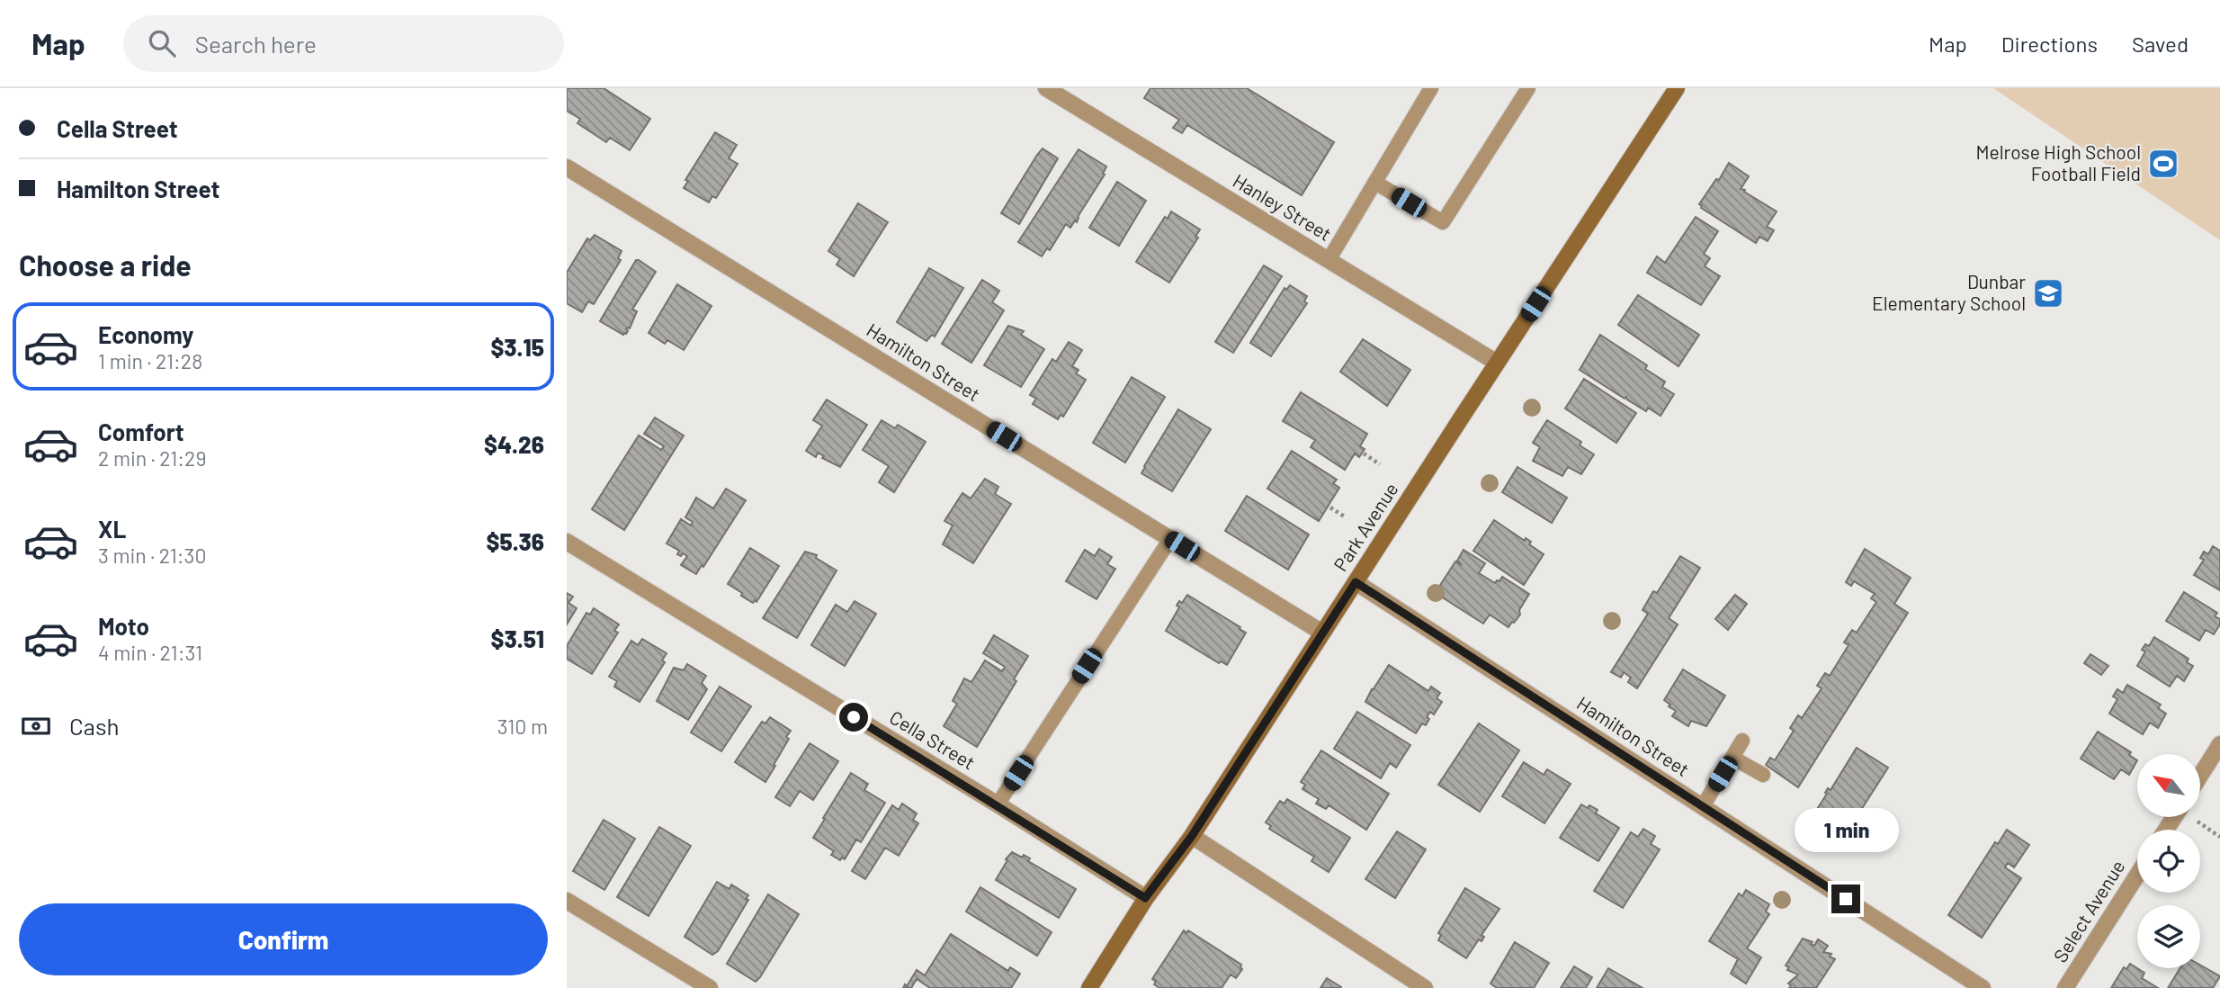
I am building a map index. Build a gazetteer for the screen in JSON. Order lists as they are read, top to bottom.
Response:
{
  "streets": {
    "main road": ["Park Avenue"],
    "street": [
      "Hanley Street",
      "Hamilton Street",
      "Cella Street",
      "Select Avenue"
    ]
  },
  "crossings": [
    ["Hanley Street", "Park Avenue"],
    ["Hamilton Street", "Park Avenue"],
    ["Park Avenue", "Cella Street"]
  ],
  "places": {
    "sports": ["Melrose High School Football Field"],
    "school or university": ["Dunbar Elementary School"]
  },
  "north": "top left",
  "page": {
    "header": "Map",
    "search": "Search here",
    "nav": ["Map", "Directions", "Saved"],
    "banner": ["Cella Street", "Hamilton Street"],
    "heading": "Choose a ride",
    "list": [
      {
        "name": "Economy",
        "note": "1 min · 21:28",
        "value": "$3.15"
      },
      {
        "name": "Comfort",
        "note": "2 min · 21:29",
        "value": "$4.26"
      },
      {
        "name": "XL",
        "note": "3 min · 21:30",
        "value": "$5.36"
      },
      {
        "name": "Moto",
        "note": "4 min · 21:31",
        "value": "$3.51"
      }
    ],
    "pay": ["Cash", "310 m"],
    "bubble": "1 min",
    "buttons": "Confirm"
  }
}
